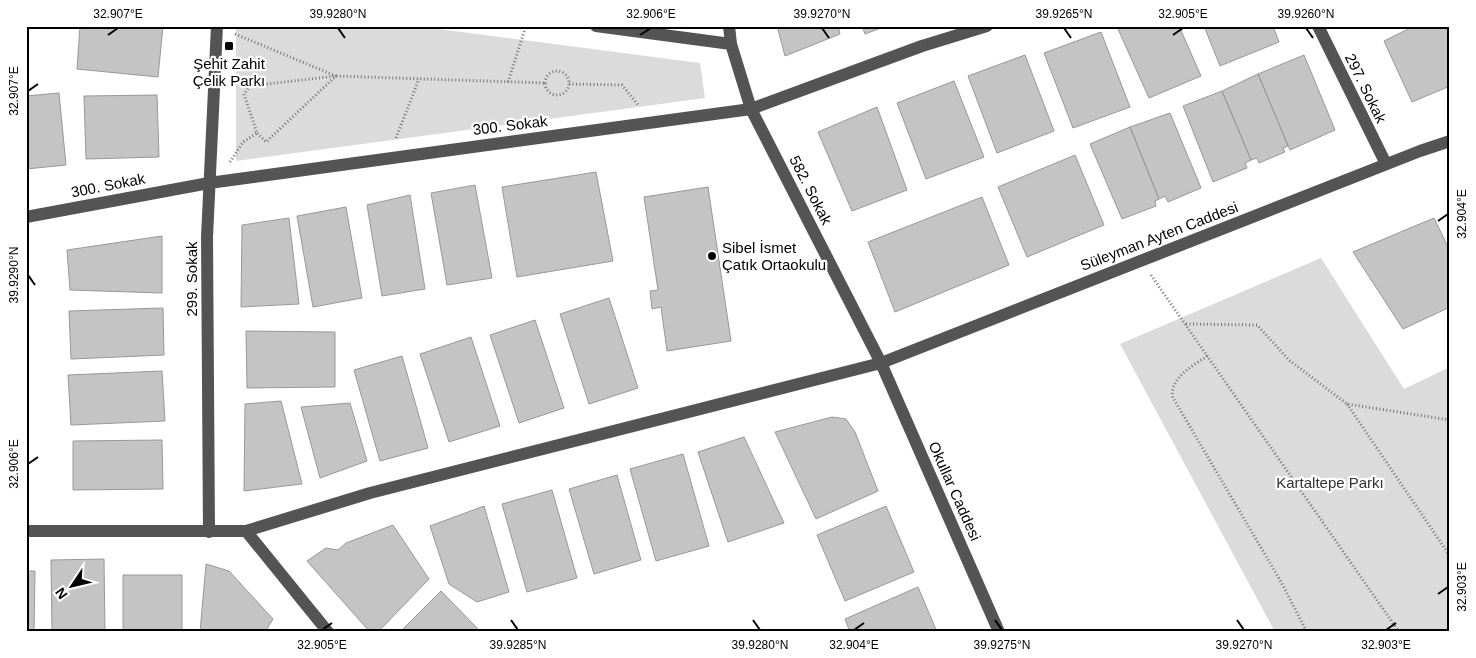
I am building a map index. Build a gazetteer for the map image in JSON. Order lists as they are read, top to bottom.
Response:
{
  "streets": {
    "street": [
      "297. Sokak",
      "300. Sokak",
      "582. Sokak",
      "Süleyman Ayten Caddesi",
      "299. Sokak",
      "Okullar Caddesi"
    ]
  },
  "crossings": [
    ["297. Sokak", "Süleyman Ayten Caddesi"],
    ["300. Sokak", "582. Sokak"],
    ["300. Sokak", "299. Sokak"],
    ["582. Sokak", "Süleyman Ayten Caddesi"],
    ["582. Sokak", "Okullar Caddesi"],
    ["Süleyman Ayten Caddesi", "299. Sokak"],
    ["Süleyman Ayten Caddesi", "Okullar Caddesi"]
  ],
  "parks": ["Kartaltepe Parkı"],
  "places": {
    "transit": ["Şehit Zahit Çelik Parkı"],
    "other": ["Sibel İsmet Çatık Ortaokulu"]
  },
  "north": "bottom left",
  "coordinates": [
    "32.907°E",
    "39.9280°N",
    "32.906°E",
    "39.9270°N",
    "39.9265°N",
    "32.905°E",
    "39.9260°N",
    "32.904°E",
    "39.9290°N",
    "32.903°E",
    "39.9285°N",
    "39.9275°N"
  ]
}
